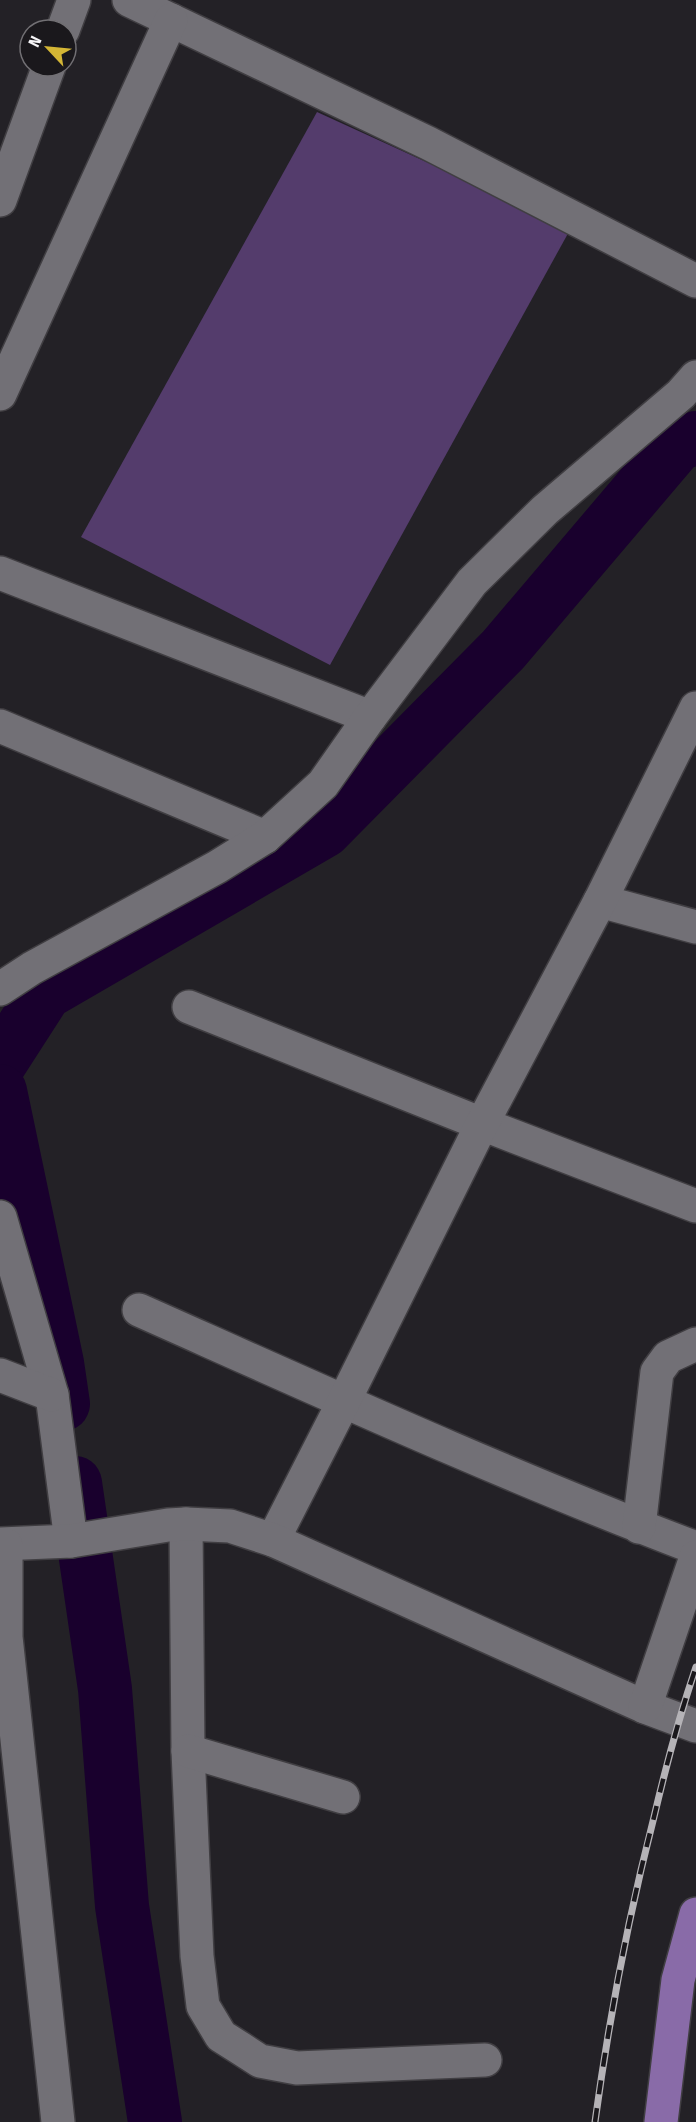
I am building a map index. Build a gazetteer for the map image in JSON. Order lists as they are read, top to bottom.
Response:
{
  "north": "top left"
}
